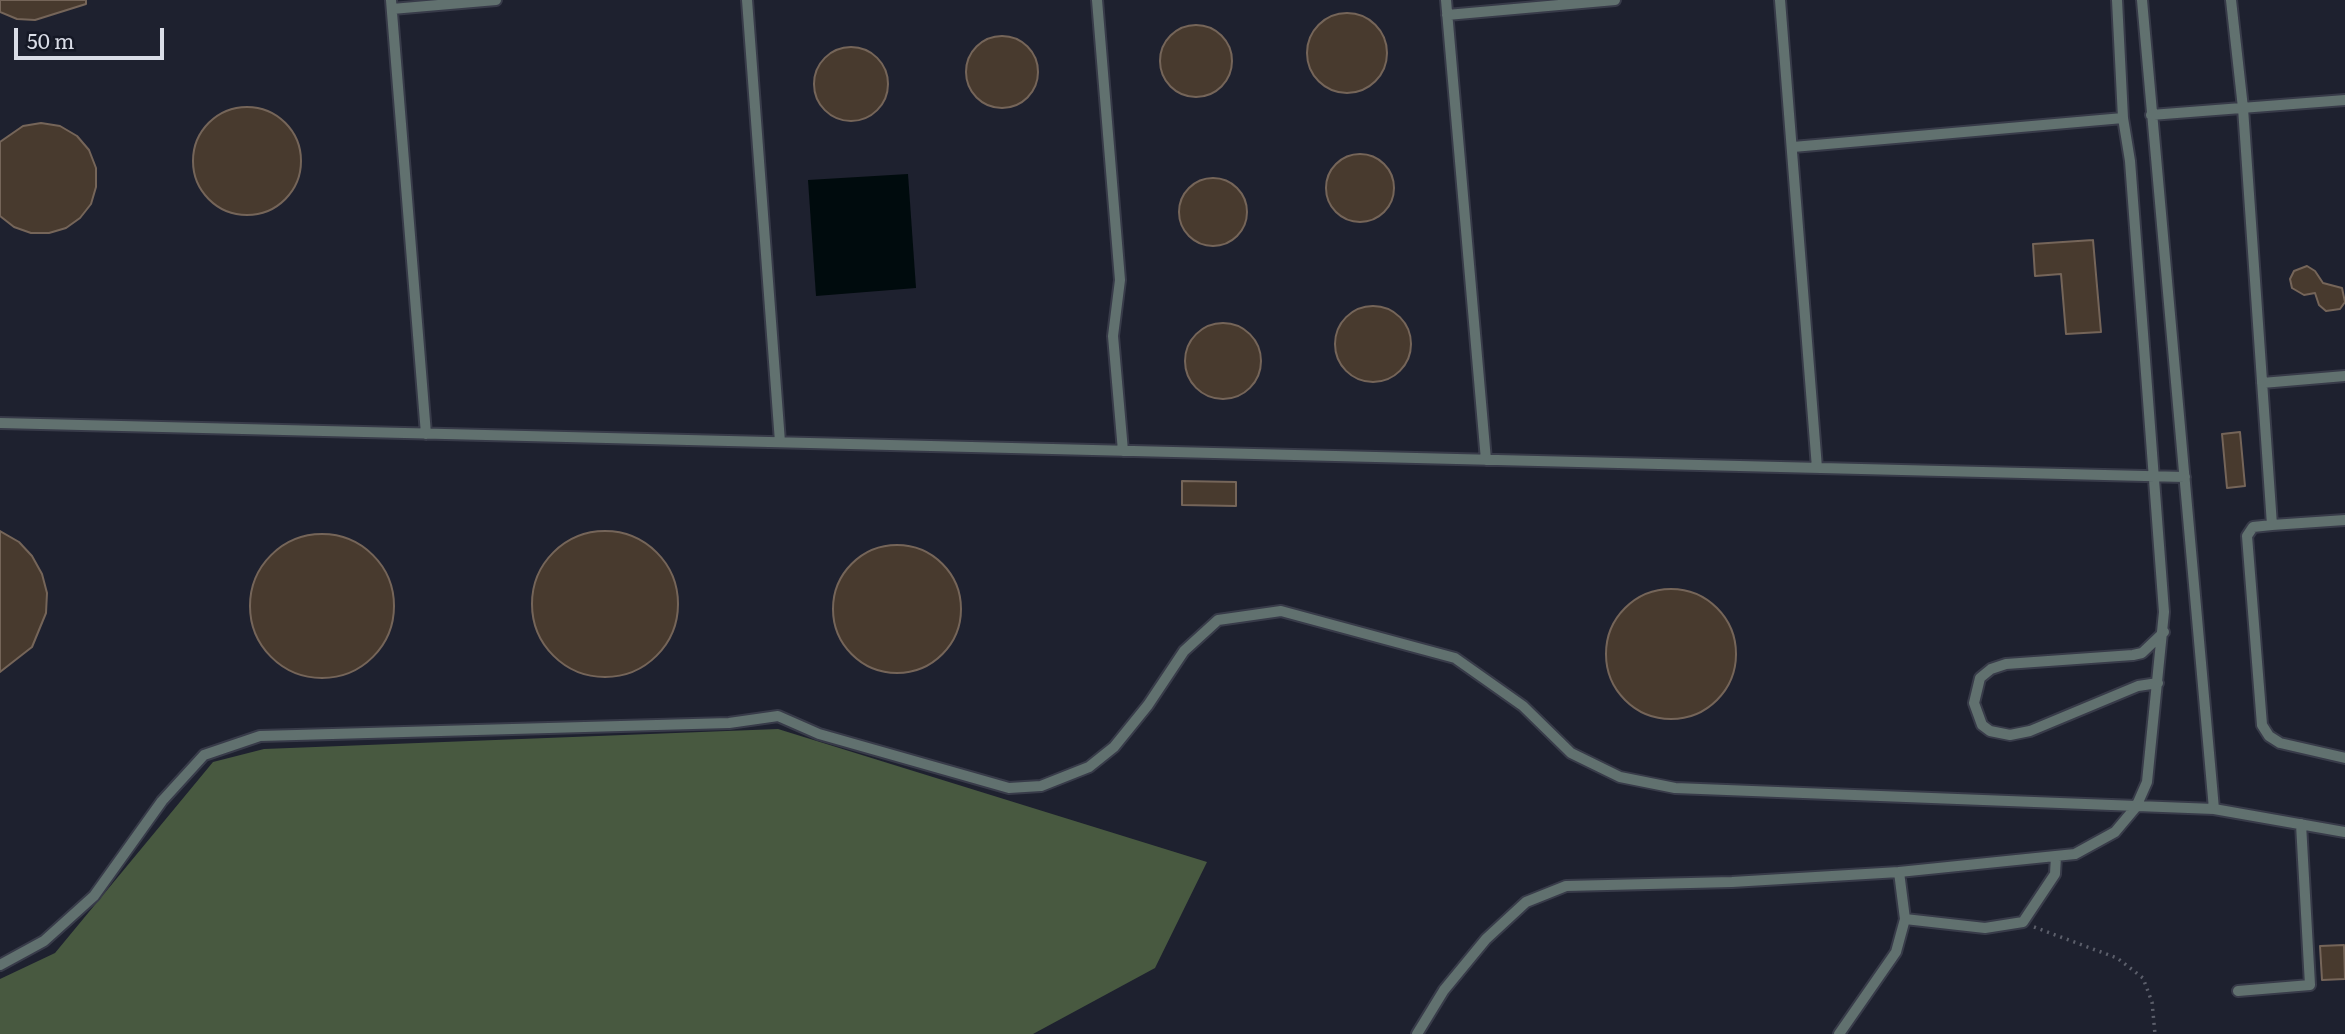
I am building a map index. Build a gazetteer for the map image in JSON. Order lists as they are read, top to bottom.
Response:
{
  "scale_bar": "50 m"
}
